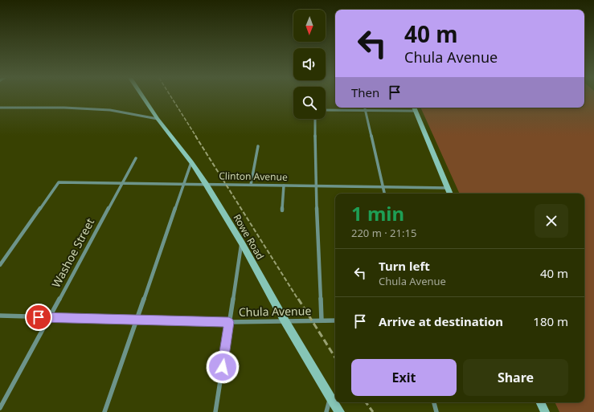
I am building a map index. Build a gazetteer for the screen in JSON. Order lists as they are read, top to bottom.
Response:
{
  "streets": {
    "main road": ["Rowe Road"],
    "street": ["Clinton Avenue", "Washoe Street", "Chula Avenue"]
  },
  "crossings": [
    ["Clinton Avenue", "Rowe Road"],
    ["Clinton Avenue", "Washoe Street"],
    ["Rowe Road", "Chula Avenue"],
    ["Washoe Street", "Chula Avenue"]
  ],
  "north": "bottom",
  "page": {
    "turn": ["40 m", "Chula Avenue"],
    "then": "Then",
    "heading": ["1 min", "220 m · 21:15"],
    "list": [
      {
        "name": "Turn left",
        "note": "Chula Avenue",
        "value": "40 m"
      },
      {
        "name": "Arrive at destination",
        "value": "180 m"
      }
    ],
    "buttons": ["Exit", "Share"]
  }
}
